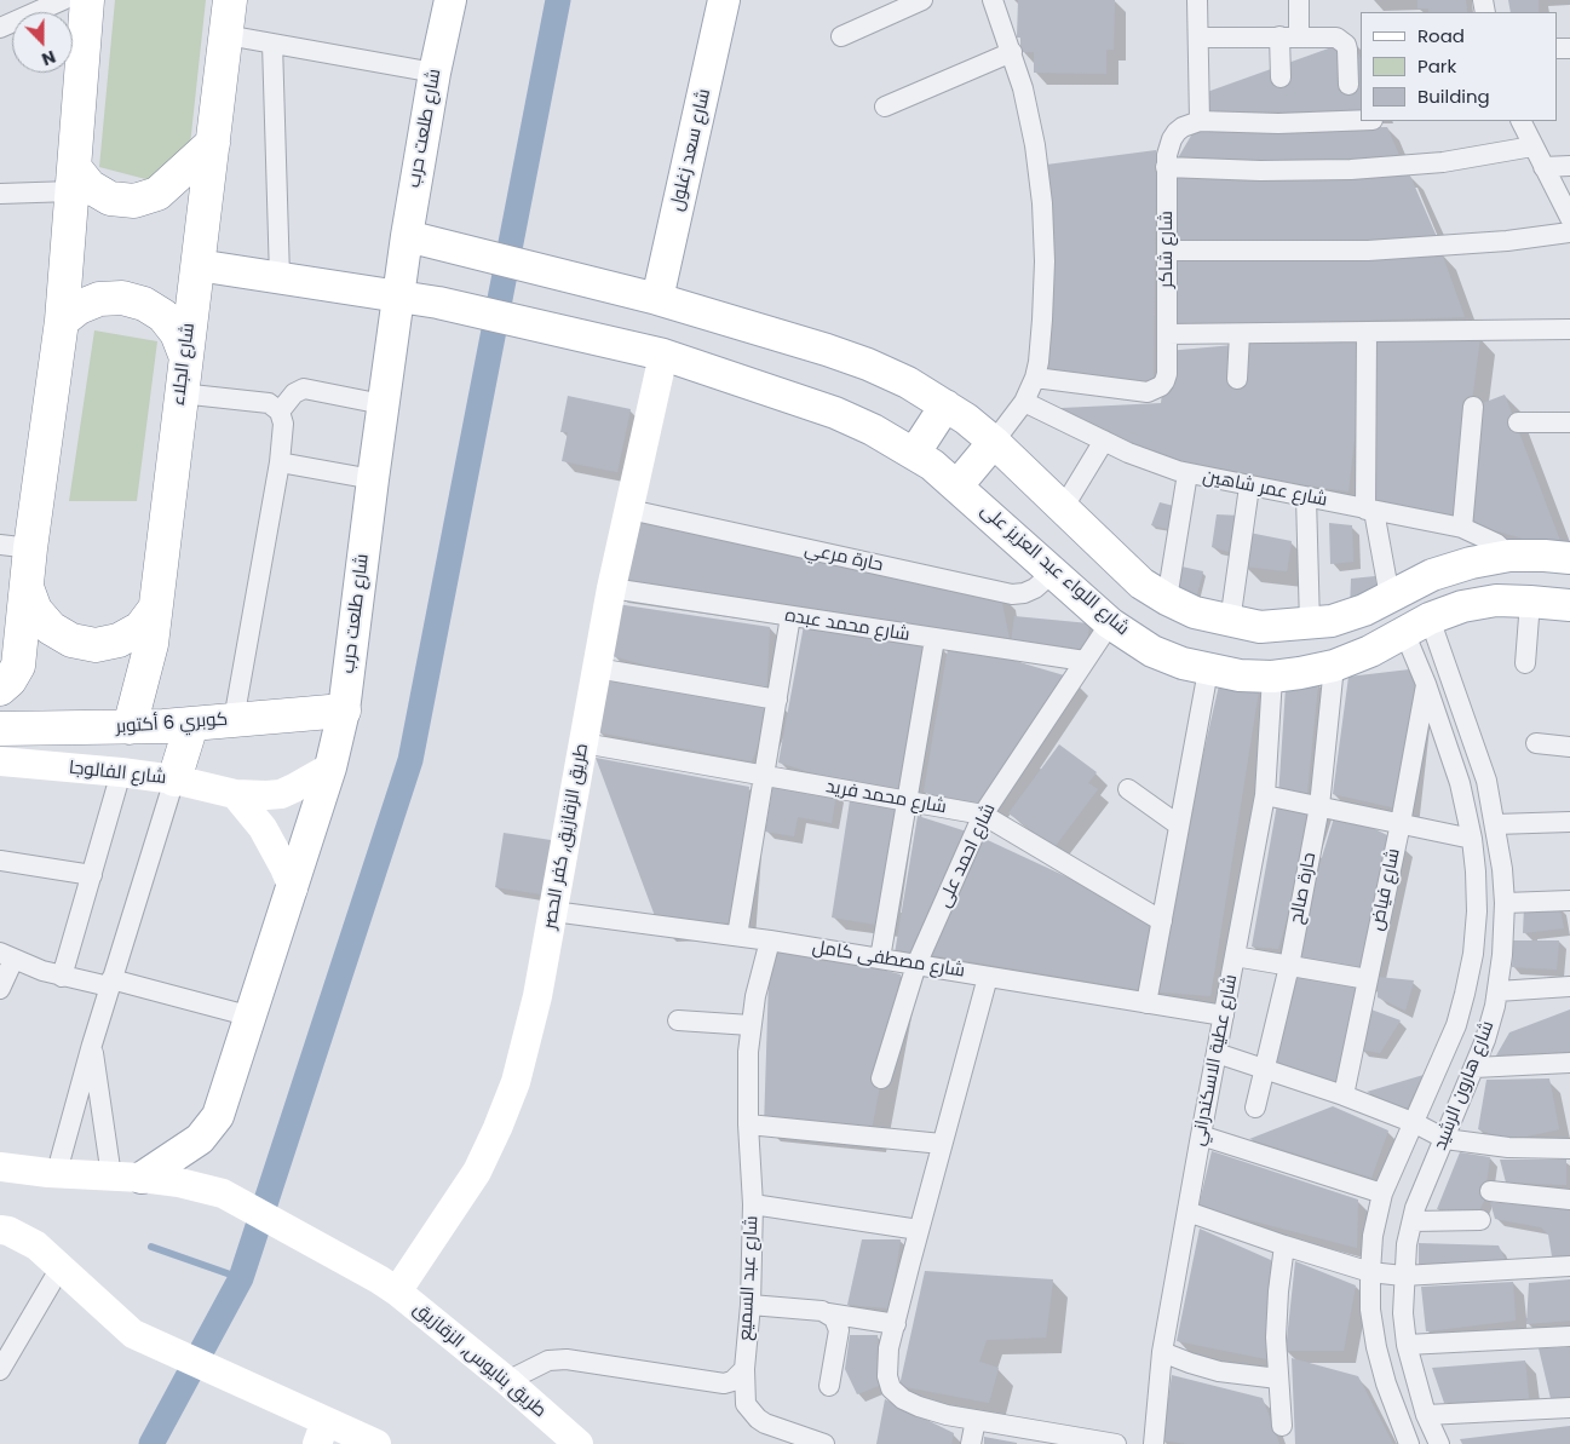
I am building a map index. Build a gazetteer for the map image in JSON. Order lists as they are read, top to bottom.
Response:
{
  "streets": {
    "highway": ["شارع الجلاء", "كوبري 6 أكتوبر"],
    "main road": [
      "شارع طلعت حرب",
      "شارع سعد زغلول",
      "شارع اللواء عبد العزيز على",
      "شارع الفالوجا",
      "طريق الزقازيق, كفر الحصر",
      "طريق بنايوس, الزقازيق"
    ],
    "street": [
      "شارع شاكر",
      "شارع عمر شاهين",
      "حارة مرعي",
      "شارع محمد عبده",
      "شارع محمد فريد",
      "شارع احمد على",
      "حارة صالح",
      "شارع فياض",
      "شارع مصطفى كامل",
      "شارع عطية الاسكندراني",
      "شارع هارون الرشيد",
      "شارع عبد السميع"
    ]
  },
  "crossings": [
    ["شارع طلعت حرب", "شارع اللواء عبد العزيز على"],
    ["شارع طلعت حرب", "كوبري 6 أكتوبر"],
    ["شارع طلعت حرب", "شارع الفالوجا"],
    ["شارع طلعت حرب", "طريق بنايوس, الزقازيق"],
    ["شارع الجلاء", "شارع اللواء عبد العزيز على"],
    ["شارع الجلاء", "كوبري 6 أكتوبر"],
    ["حارة مرعي", "شارع اللواء عبد العزيز على"],
    ["حارة مرعي", "طريق الزقازيق, كفر الحصر"],
    ["شارع اللواء عبد العزيز على", "طريق الزقازيق, كفر الحصر"],
    ["شارع اللواء عبد العزيز على", "شارع احمد على"],
    ["شارع اللواء عبد العزيز على", "حارة صالح"],
    ["شارع اللواء عبد العزيز على", "شارع عطية الاسكندراني"],
    ["شارع اللواء عبد العزيز على", "شارع هارون الرشيد"],
    ["شارع محمد عبده", "طريق الزقازيق, كفر الحصر"],
    ["شارع محمد عبده", "شارع احمد على"],
    ["شارع محمد فريد", "طريق الزقازيق, كفر الحصر"],
    ["شارع محمد فريد", "شارع احمد على"],
    ["طريق الزقازيق, كفر الحصر", "شارع مصطفى كامل"],
    ["طريق الزقازيق, كفر الحصر", "طريق بنايوس, الزقازيق"],
    ["شارع احمد على", "شارع مصطفى كامل"],
    ["شارع فياض", "شارع هارون الرشيد"],
    ["شارع مصطفى كامل", "شارع عطية الاسكندراني"],
    ["شارع مصطفى كامل", "شارع عبد السميع"]
  ],
  "legend": ["Road", "Park", "Building"],
  "north": "bottom"
}
